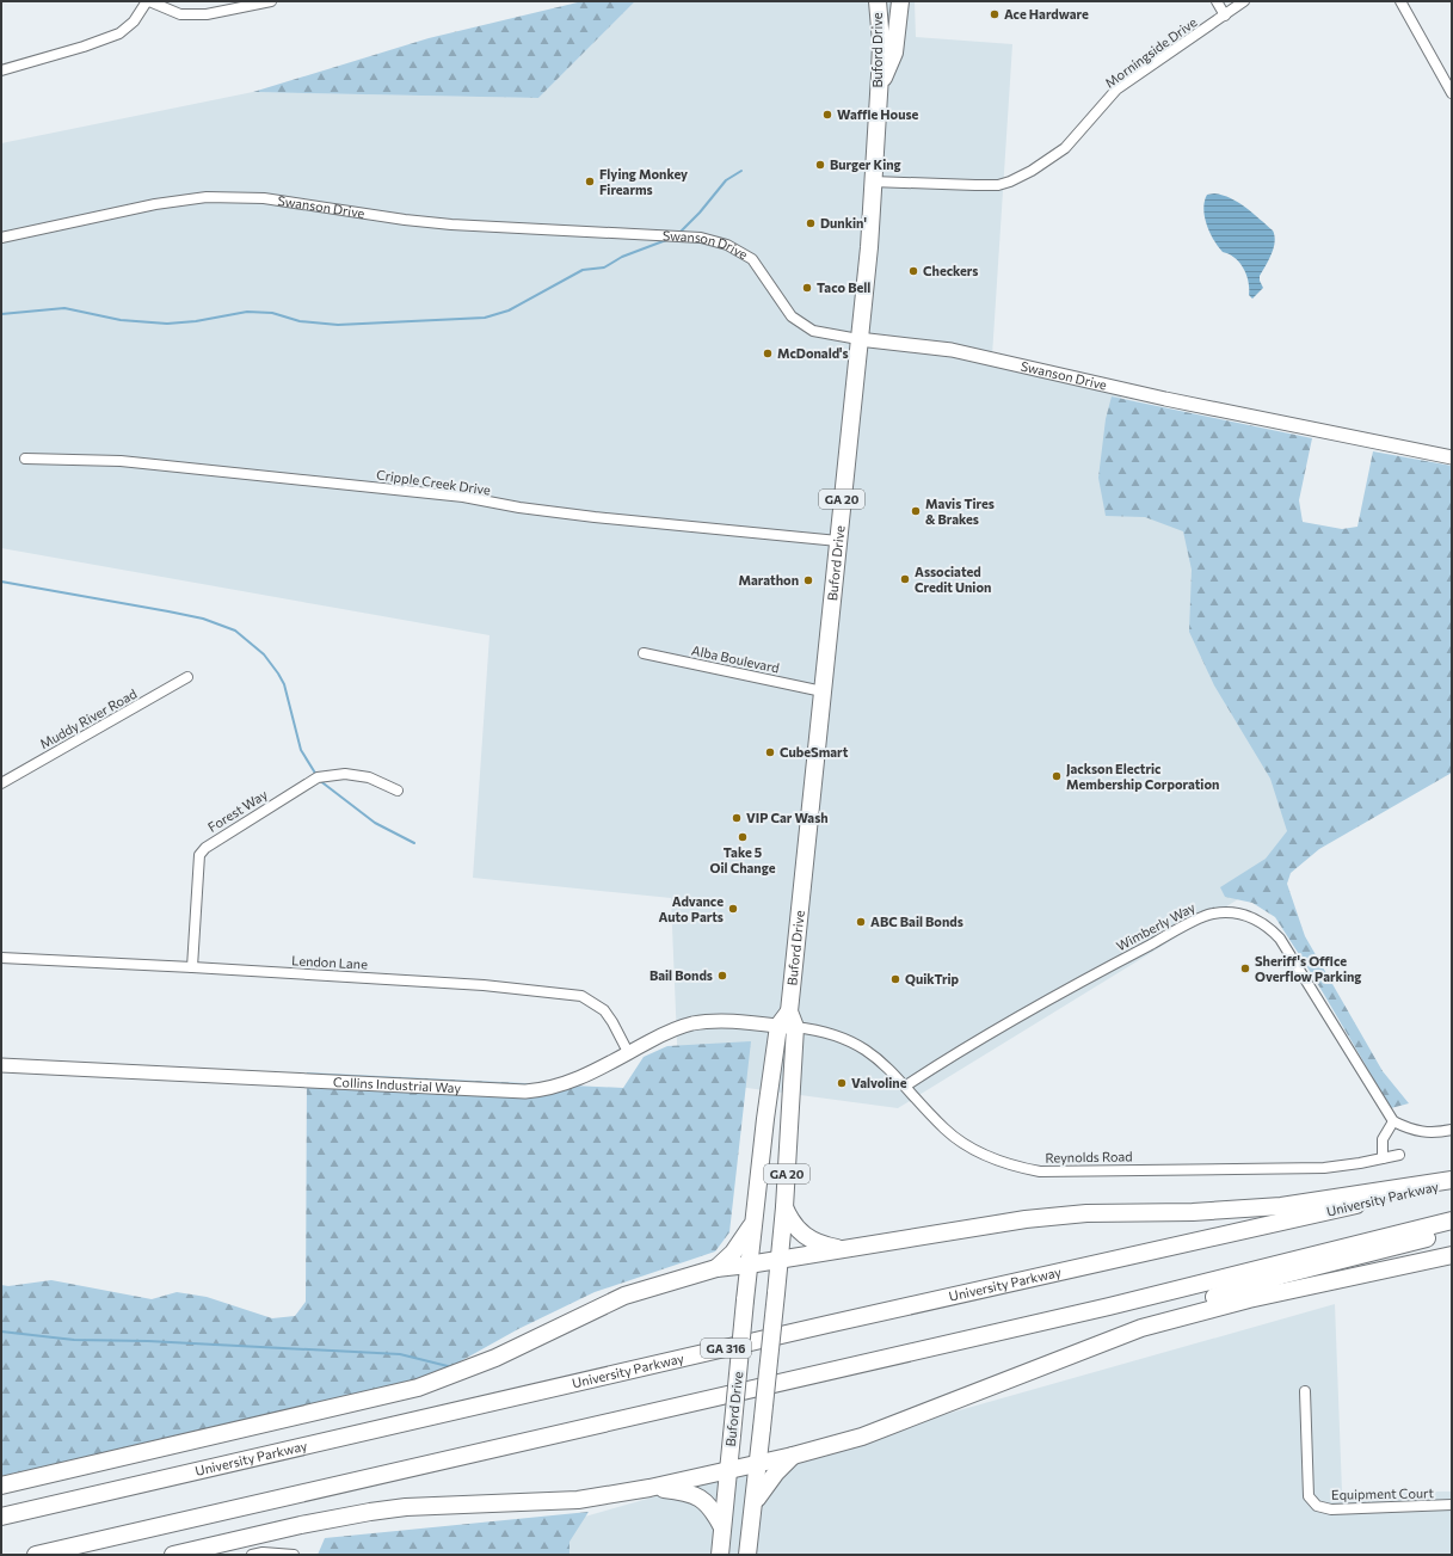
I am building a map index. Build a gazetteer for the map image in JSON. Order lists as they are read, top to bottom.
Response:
{
  "streets": {
    "highway": [
      "Buford Drive",
      "GA 20",
      "University Parkway",
      "GA 316"
    ],
    "street": [
      "Morningside Drive",
      "Swanson Drive",
      "Cripple Creek Drive",
      "Alba Boulevard",
      "Muddy River Road",
      "Forest Way",
      "Wimberly Way",
      "Lendon Lane",
      "Collins Industrial Way",
      "Reynolds Road",
      "Equipment Court"
    ]
  },
  "crossings": [
    ["Buford Drive", "Morningside Drive"],
    ["Buford Drive", "Swanson Drive"],
    ["Buford Drive", "Cripple Creek Drive"],
    ["Buford Drive", "GA 20"],
    ["Buford Drive", "Alba Boulevard"],
    ["Buford Drive", "Collins Industrial Way"],
    ["Buford Drive", "Reynolds Road"],
    ["GA 20", "Collins Industrial Way"],
    ["GA 20", "Reynolds Road"],
    ["Forest Way", "Lendon Lane"],
    ["Wimberly Way", "Reynolds Road"],
    ["Lendon Lane", "Collins Industrial Way"],
    ["Collins Industrial Way", "Reynolds Road"]
  ],
  "places": [
    "Ace Hardware",
    "Waffle House",
    "Burger King",
    "Flying Monkey Firearms",
    "Dunkin'",
    "Checkers",
    "Taco Bell",
    "McDonald's",
    "Mavis Tires & Brakes",
    "Associated Credit Union",
    "Marathon",
    "CubeSmart",
    "Jackson Electric Membership Corporation",
    "VIP Car Wash",
    "Take 5 Oil Change",
    "Advance Auto Parts",
    "ABC Bail Bonds",
    "Sheriff's Office Overflow Parking",
    "Bail Bonds",
    "QuikTrip",
    "Valvoline"
  ]
}
